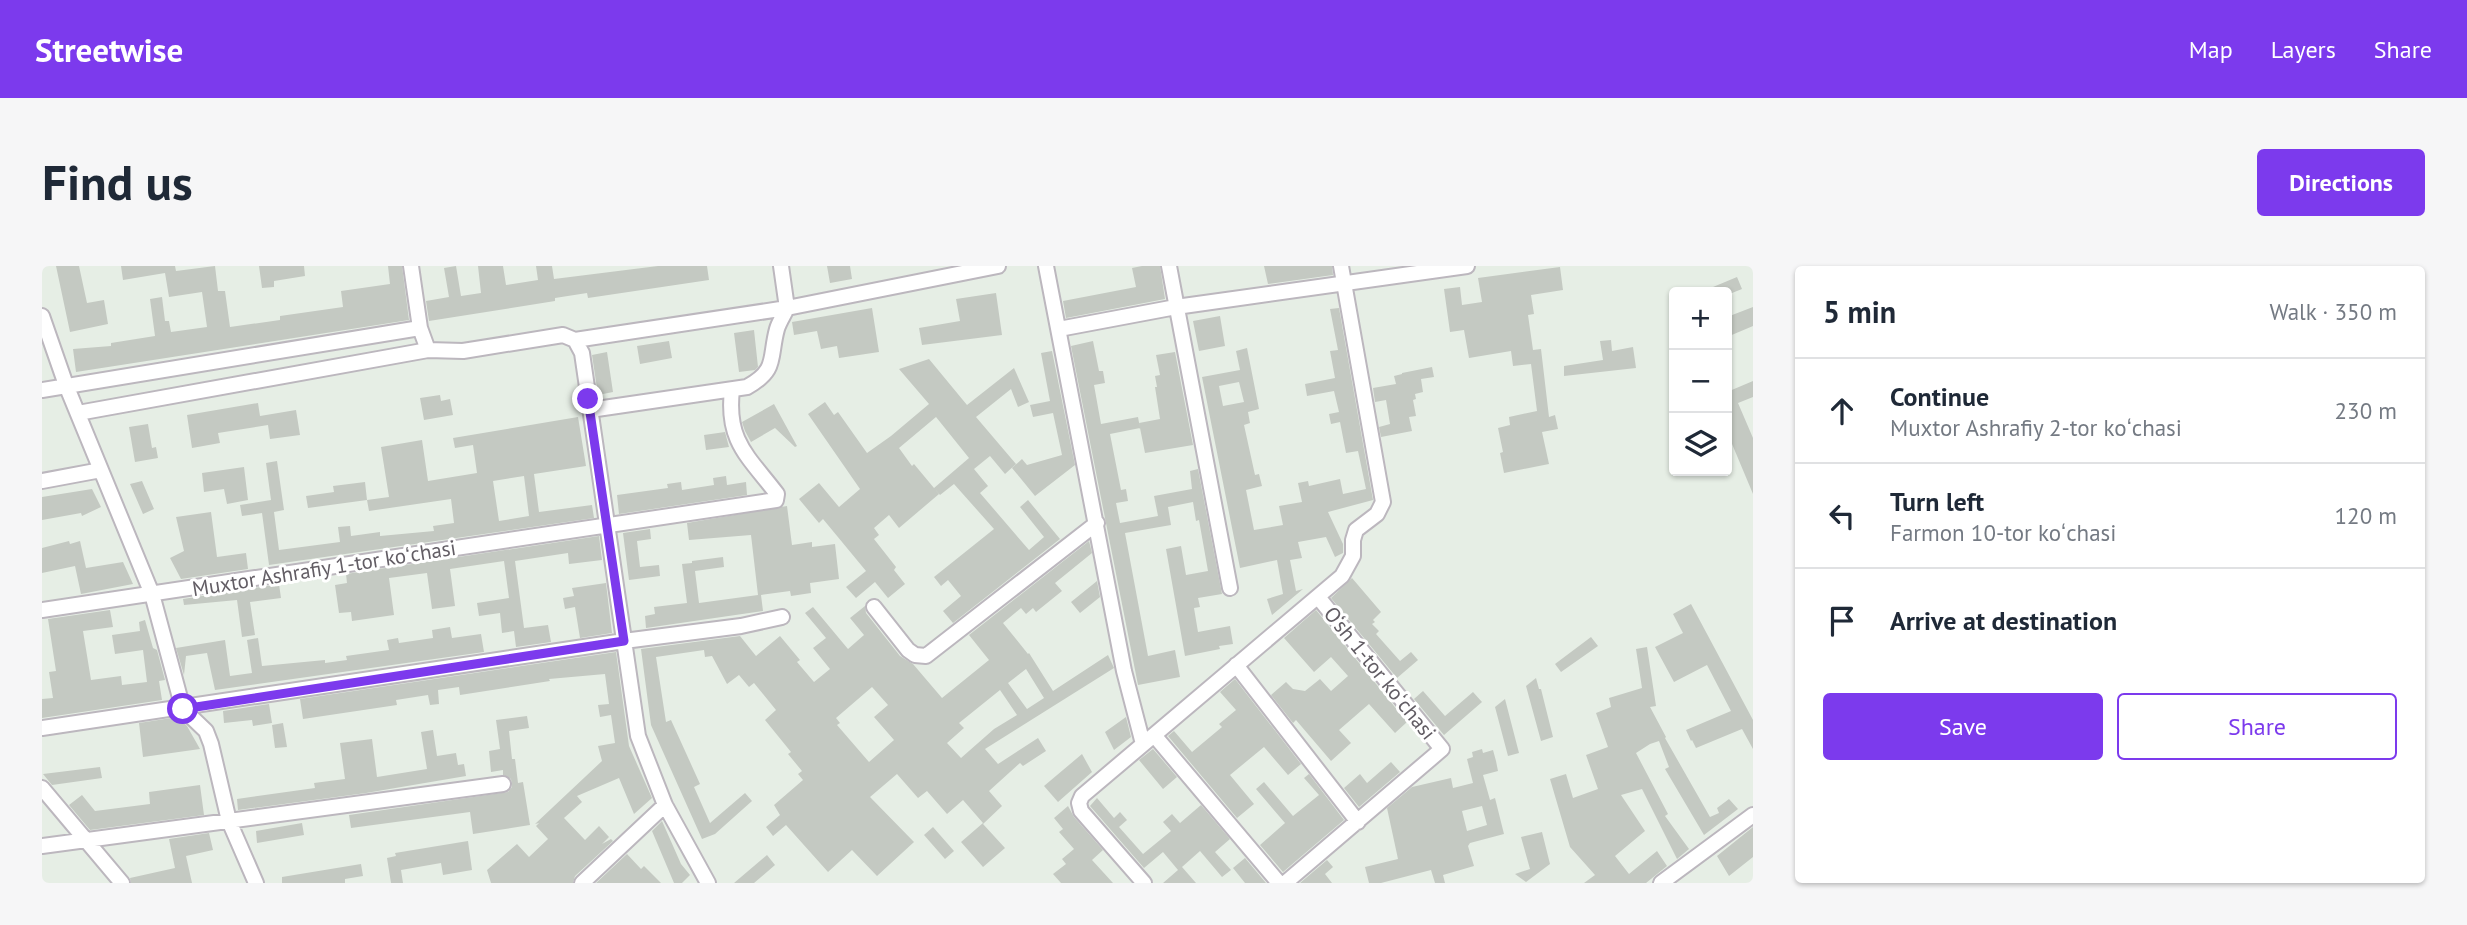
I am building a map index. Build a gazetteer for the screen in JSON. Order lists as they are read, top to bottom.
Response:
{
  "streets": {
    "street": ["Muxtor Ashrafiy 1-tor koʻchasi", "O‘sh 1-tor koʻchasi"]
  },
  "page": {
    "header": "Streetwise",
    "nav": ["Map", "Layers", "Share"],
    "buttons": [
      "Directions",
      ["Save", "Share"]
    ],
    "title": "Find us",
    "heading": ["5 min", "Walk · 350 m"],
    "map_buttons": ["+", "−"],
    "list": [
      ["Continue", "Muxtor Ashrafiy 2-tor koʻchasi", "230 m"],
      ["Turn left", "Farmon 10-tor koʻchasi", "120 m"],
      "Arrive at destination"
    ]
  }
}
